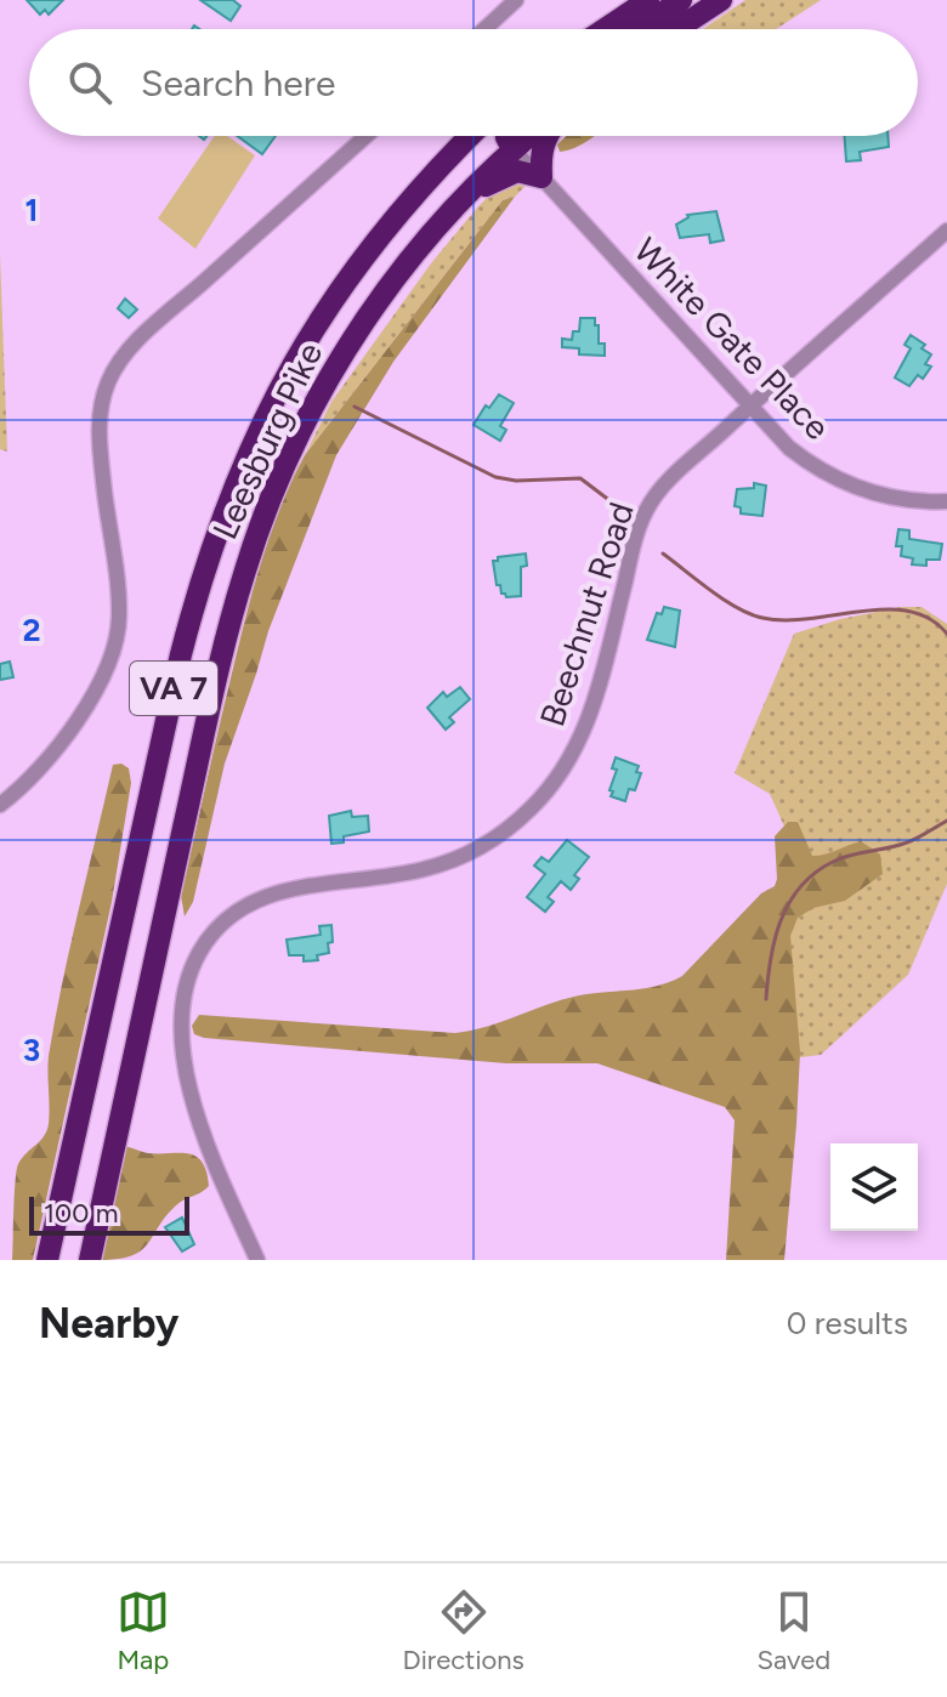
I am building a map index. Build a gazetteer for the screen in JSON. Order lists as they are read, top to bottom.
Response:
{
  "streets": {
    "highway": ["Leesburg Pike", "VA 7"],
    "street": ["White Gate Place", "Beechnut Road"]
  },
  "crossings": [
    ["White Gate Place", "Leesburg Pike"],
    ["White Gate Place", "Beechnut Road"]
  ],
  "scale_bar": "100 m",
  "page": {
    "search": "Search here",
    "scale": "100 m",
    "heading": ["Nearby", "0 results"],
    "nav": ["Map", "Directions", "Saved"]
  },
  "grid": {
    "rows": ["1", "2", "3"]
  }
}
